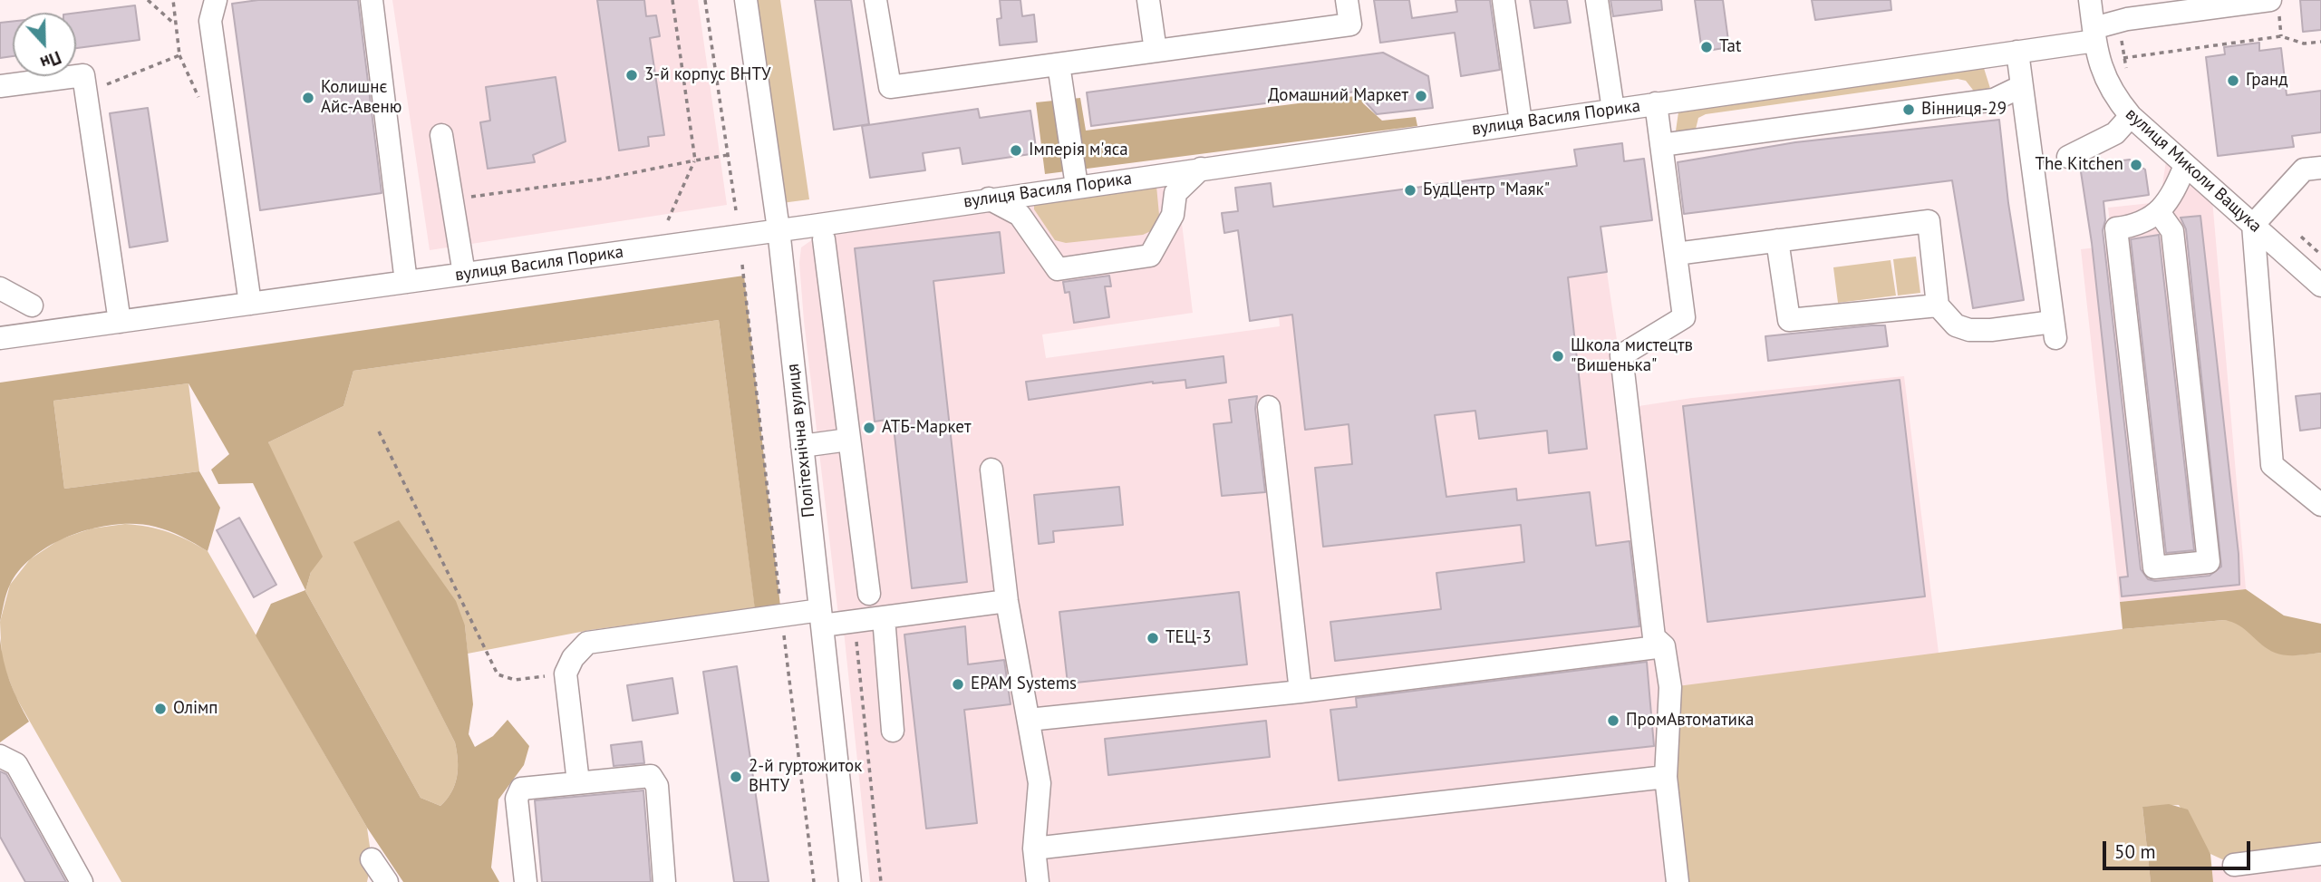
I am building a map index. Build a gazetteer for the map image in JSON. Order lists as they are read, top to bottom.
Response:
{
  "streets": {
    "street": ["вулиця Василя Порика", "вулиця Миколи Ващука", "Політехнічна вулиця"]
  },
  "crossings": [
    ["вулиця Василя Порика", "вулиця Миколи Ващука"],
    ["вулиця Василя Порика", "Політехнічна вулиця"]
  ],
  "places": [
    "Tat",
    "3-й корпус ВНТУ",
    "Гранд",
    "Домашний Маркет",
    "Колишнє Айс-Авеню",
    "Вінниця-29",
    "Імперія м'яса",
    "The Kitchen",
    "БудЦентр \"Маяк\"",
    "Школа мистецтв \"Вишенька\"",
    "АТБ-Маркет",
    "ТЕЦ-3",
    "EPAM Systems",
    "Олімп",
    "ПромАвтоматика",
    "2-й гуртожиток ВНТУ"
  ],
  "scale_bar": "50 m",
  "north": "bottom"
}
